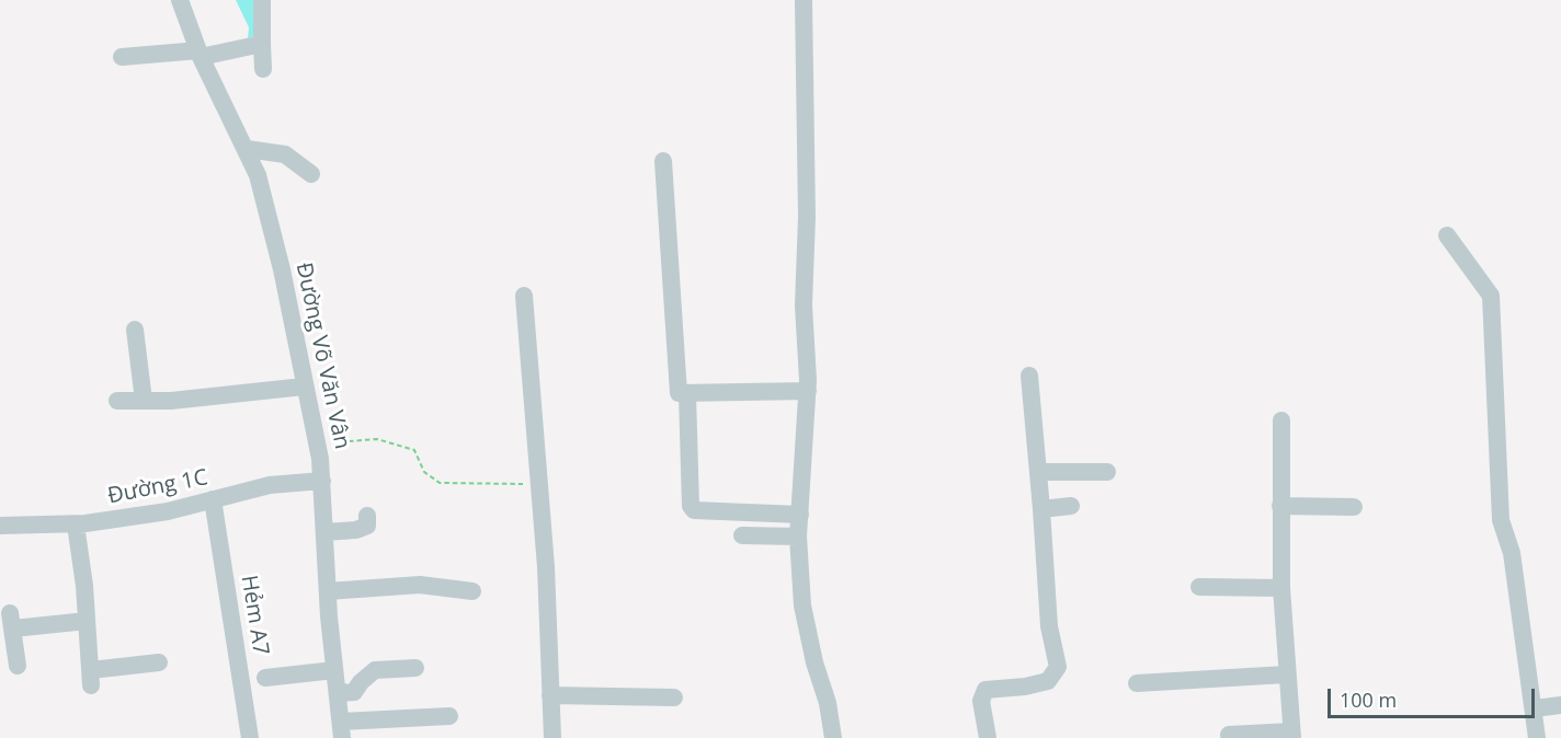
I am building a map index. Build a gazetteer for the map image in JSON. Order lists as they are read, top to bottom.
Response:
{
  "streets": {
    "street": ["Đường Võ Văn Vân", "Đường 1C", "Hẻm A7"]
  },
  "crossings": [
    ["Đường Võ Văn Vân", "Đường 1C"],
    ["Đường 1C", "Hẻm A7"]
  ],
  "scale_bar": "100 m"
}
